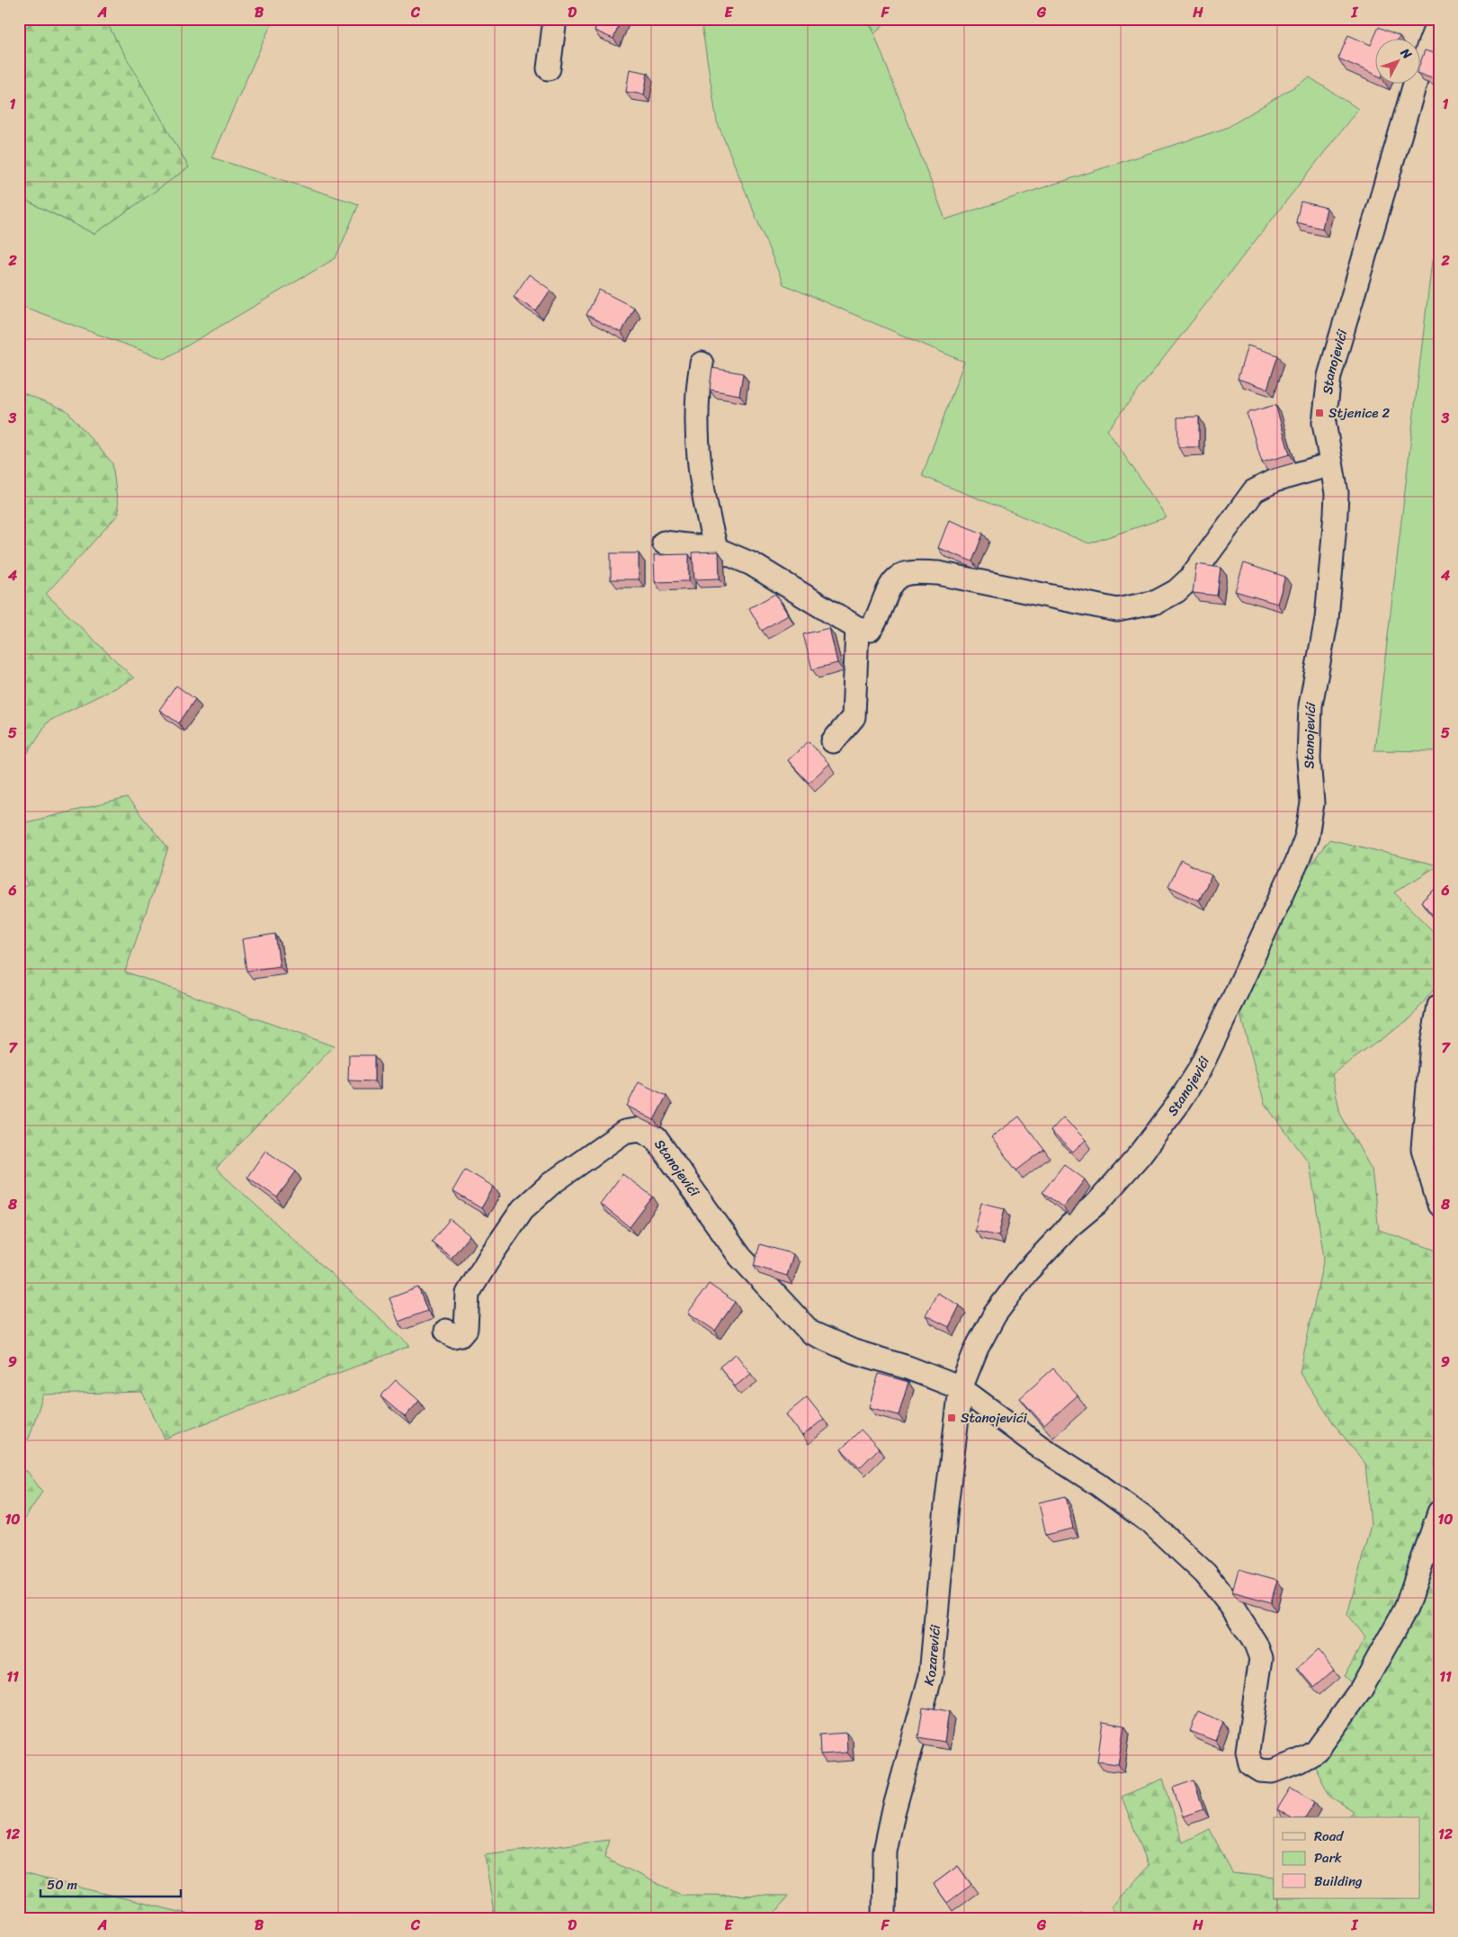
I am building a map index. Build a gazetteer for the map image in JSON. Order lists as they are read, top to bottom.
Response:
{
  "streets": {
    "street": ["Stanojevići", "Kozarevići"]
  },
  "crossings": [
    ["Stanojevići", "Kozarevići"]
  ],
  "places": {
    "transit": ["Stjenice 2", "Stanojevići"]
  },
  "legend": ["Road", "Park", "Building"],
  "scale_bar": "50 m",
  "north": "top right",
  "grid": {
    "columns": [
      "A",
      "B",
      "C",
      "D",
      "E",
      "F",
      "G",
      "H",
      "I"
    ],
    "rows": [
      "1",
      "2",
      "3",
      "4",
      "5",
      "6",
      "7",
      "8",
      "9",
      "10",
      "11",
      "12"
    ]
  }
}
